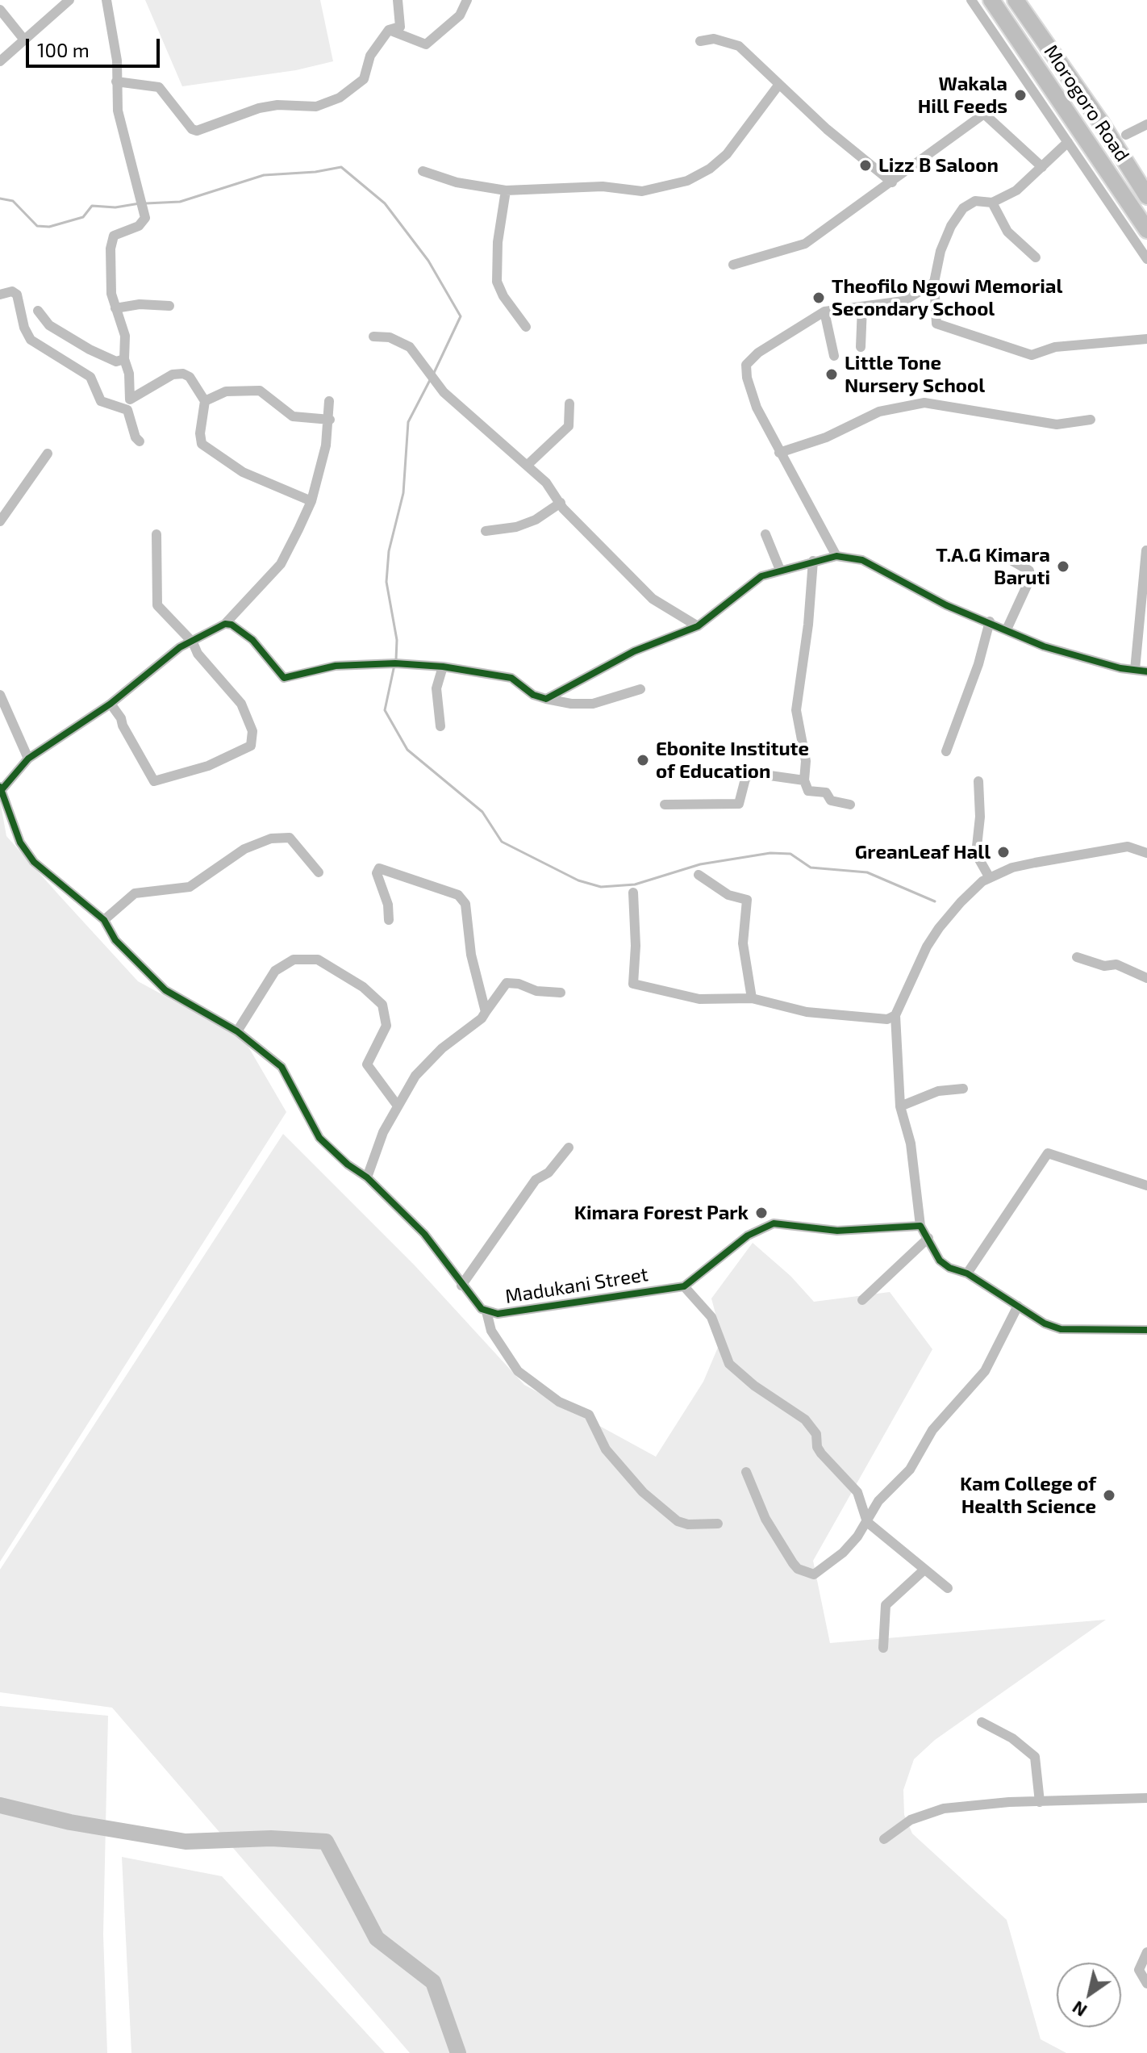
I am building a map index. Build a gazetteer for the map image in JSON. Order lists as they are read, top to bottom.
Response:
{
  "streets": {
    "highway": ["Morogoro Road"],
    "street": ["Madukani Street"]
  },
  "places": [
    "Wakala Hill Feeds",
    "Lizz B Saloon",
    "Theofilo Ngowi Memorial Secondary School",
    "Little Tone Nursery School",
    "T.A.G Kimara Baruti",
    "Ebonite Institute of Education",
    "GreanLeaf Hall",
    "Kimara Forest Park",
    "Kam College of Health Science"
  ],
  "scale_bar": "100 m",
  "north": "bottom left"
}
